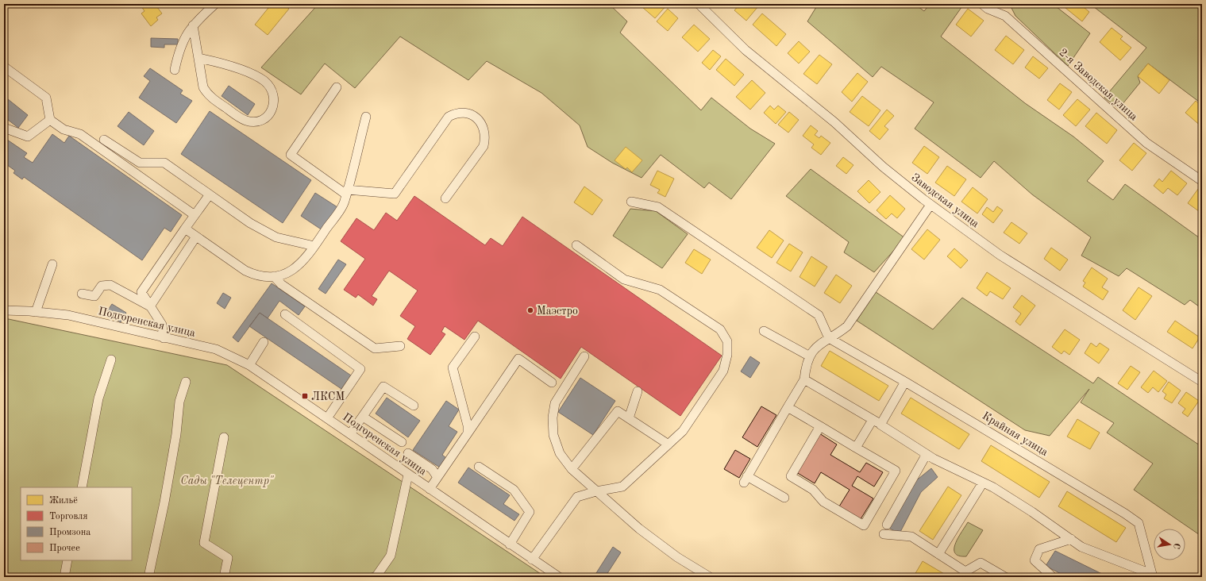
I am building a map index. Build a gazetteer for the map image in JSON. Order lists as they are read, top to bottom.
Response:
{
  "streets": {
    "street": [
      "2-я Заводская улица",
      "Заводская улица",
      "Подгоренская улица",
      "Крайняя улица"
    ]
  },
  "parks": ["Сады \"Телецентр\""],
  "places": {
    "other": ["Маэстро"],
    "transit": ["ЛКСМ"]
  },
  "legend": [
    "Жильё",
    "Торговля",
    "Промзона",
    "Прочее"
  ],
  "north": "right"
}
